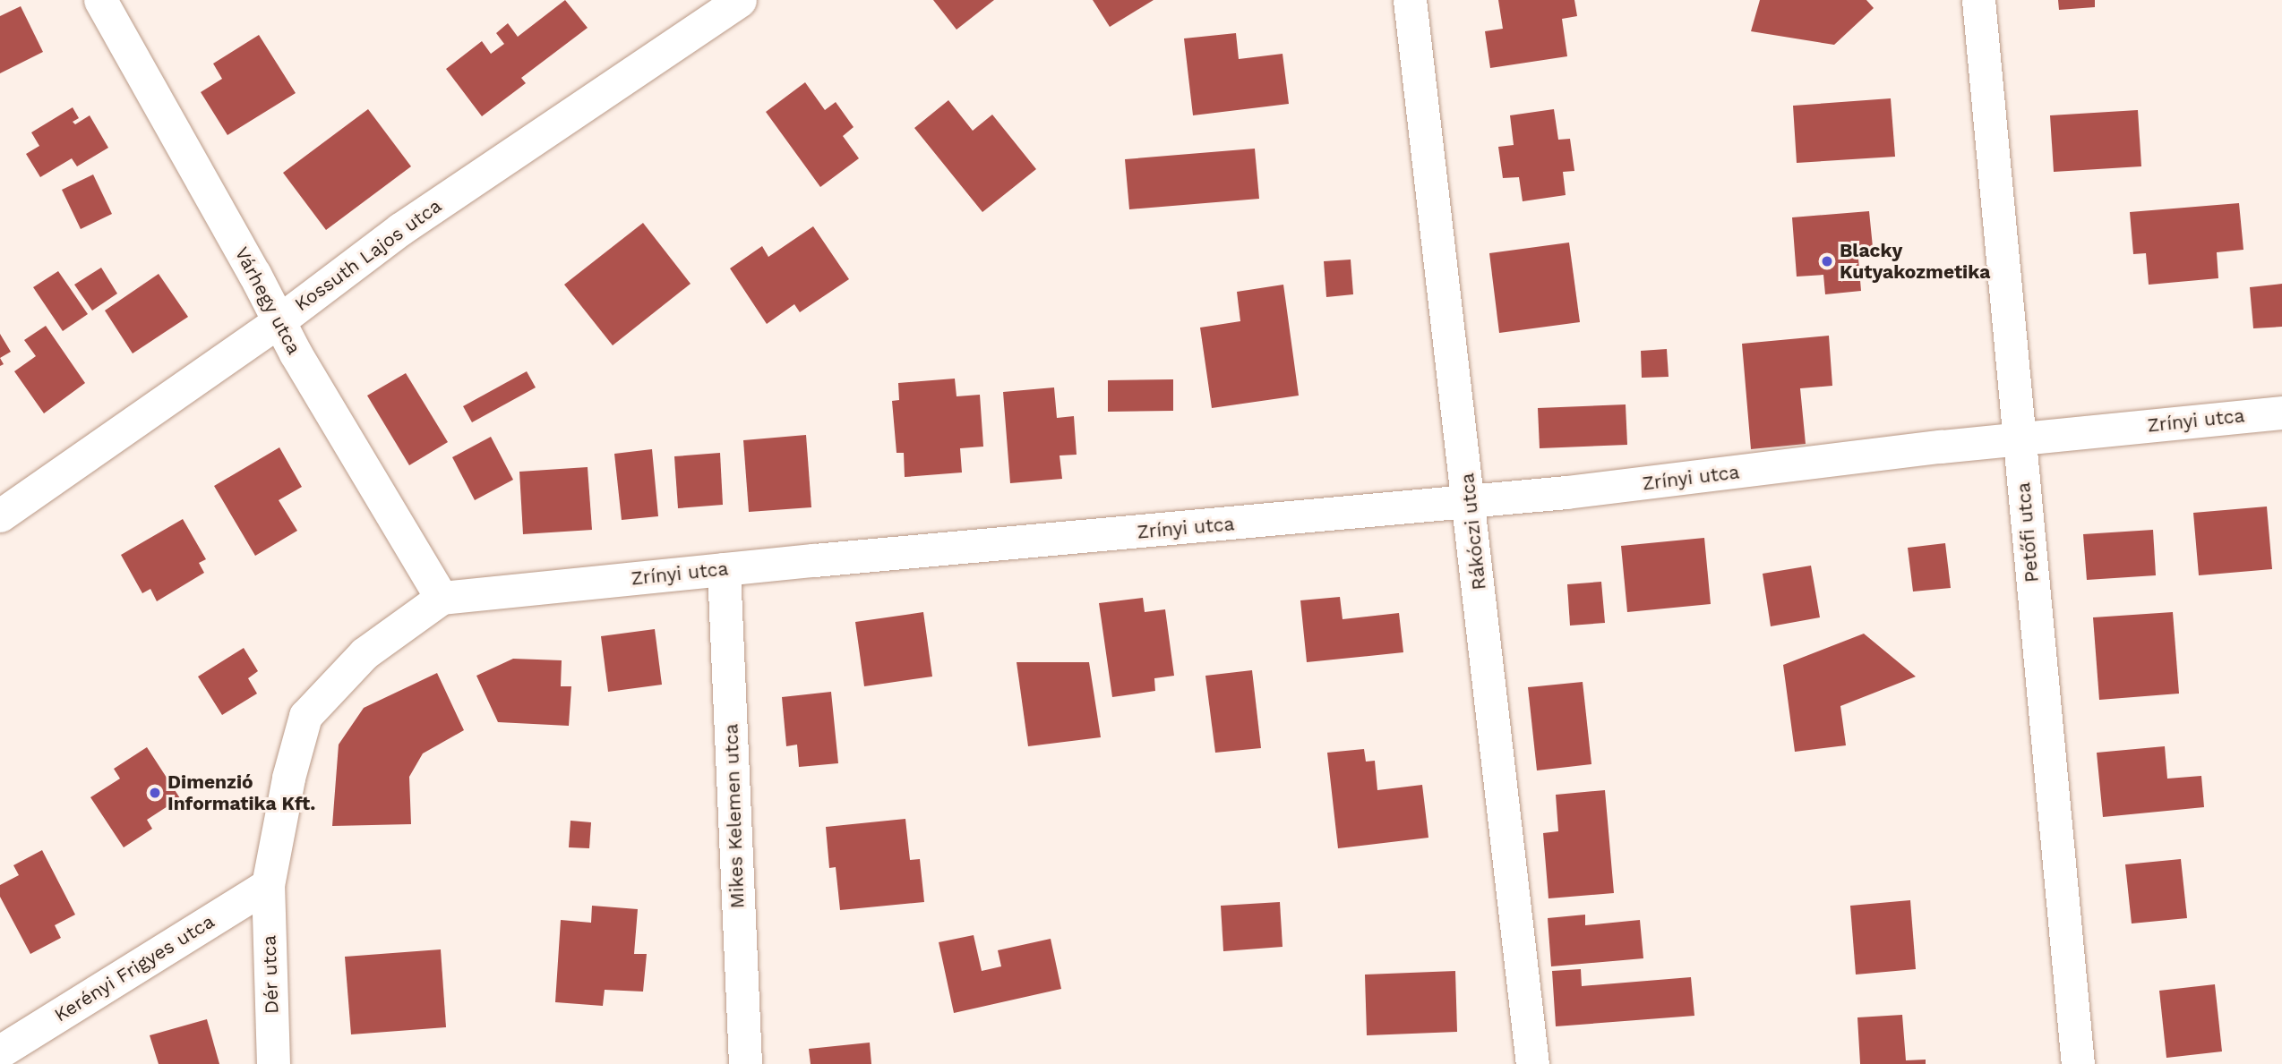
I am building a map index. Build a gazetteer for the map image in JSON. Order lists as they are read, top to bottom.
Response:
{
  "streets": {
    "street": [
      "Kossuth Lajos utca",
      "Várhegy utca",
      "Zrínyi utca",
      "Rákóczi utca",
      "Petőfi utca",
      "Mikes Kelemen utca",
      "Kerényi Frigyes utca",
      "Dér utca"
    ]
  },
  "crossings": [
    ["Kossuth Lajos utca", "Várhegy utca"],
    ["Várhegy utca", "Zrínyi utca"],
    ["Zrínyi utca", "Rákóczi utca"],
    ["Zrínyi utca", "Petőfi utca"],
    ["Zrínyi utca", "Mikes Kelemen utca"],
    ["Kerényi Frigyes utca", "Dér utca"]
  ],
  "places": ["Blacky Kutyakozmetika", "Dimenzió Informatika Kft."]
}
